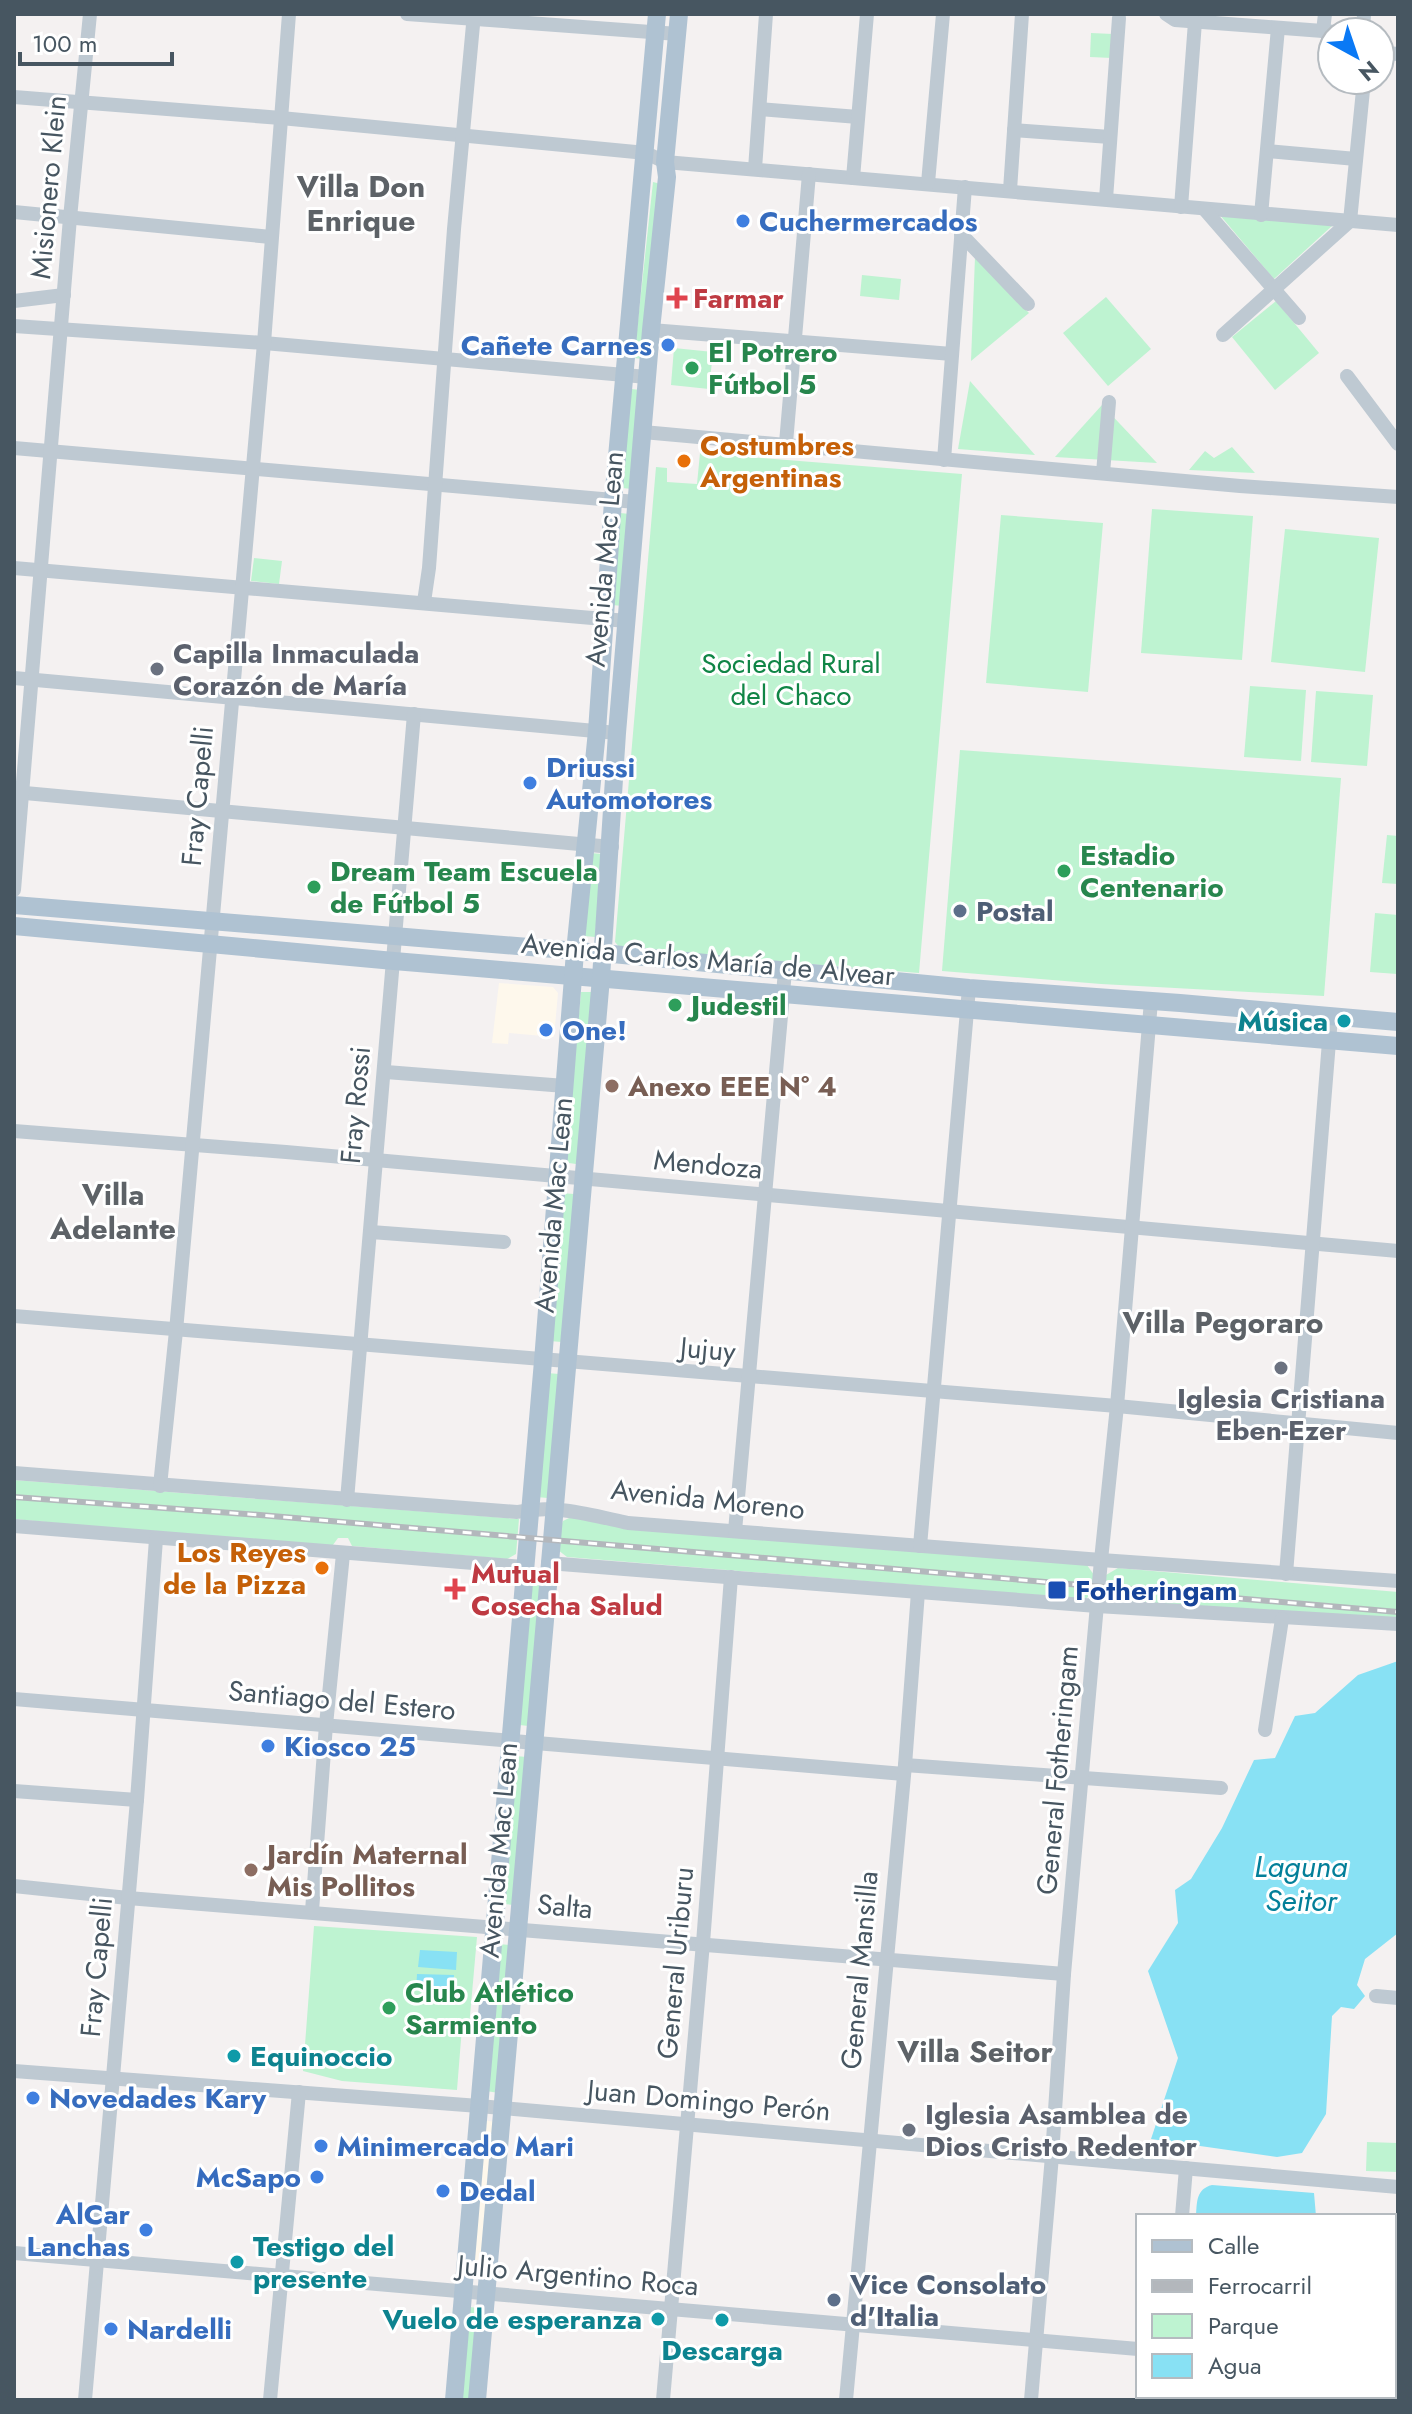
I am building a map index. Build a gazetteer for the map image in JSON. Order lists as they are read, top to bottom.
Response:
{
  "streets": {
    "main road": ["Avenida Mac Lean", "Avenida Carlos María de Alvear"],
    "street": [
      "Misionero Klein",
      "Fray Capelli",
      "Fray Rossi",
      "Mendoza",
      "Jujuy",
      "Avenida Moreno",
      "Santiago del Estero",
      "General Fotheringam",
      "Salta",
      "General Uriburu",
      "General Mansilla",
      "Juan Domingo Perón",
      "Julio Argentino Roca"
    ]
  },
  "crossings": [
    ["Avenida Mac Lean", "Avenida Carlos María de Alvear"],
    ["Avenida Mac Lean", "Mendoza"],
    ["Avenida Mac Lean", "Jujuy"],
    ["Avenida Mac Lean", "Avenida Moreno"],
    ["Avenida Mac Lean", "Santiago del Estero"],
    ["Avenida Mac Lean", "Salta"],
    ["Avenida Mac Lean", "Juan Domingo Perón"],
    ["Avenida Mac Lean", "Julio Argentino Roca"],
    ["Fray Capelli", "Avenida Carlos María de Alvear"],
    ["Fray Capelli", "Mendoza"],
    ["Fray Capelli", "Jujuy"],
    ["Fray Capelli", "Avenida Moreno"],
    ["Fray Capelli", "Santiago del Estero"],
    ["Fray Capelli", "Salta"],
    ["Fray Capelli", "Juan Domingo Perón"],
    ["Fray Capelli", "Julio Argentino Roca"],
    ["Avenida Carlos María de Alvear", "Fray Rossi"],
    ["Avenida Carlos María de Alvear", "General Fotheringam"],
    ["Fray Rossi", "Mendoza"],
    ["Fray Rossi", "Jujuy"],
    ["Fray Rossi", "Avenida Moreno"],
    ["Mendoza", "General Fotheringam"],
    ["Jujuy", "General Fotheringam"],
    ["Avenida Moreno", "General Fotheringam"],
    ["Santiago del Estero", "General Fotheringam"],
    ["Santiago del Estero", "General Uriburu"],
    ["Santiago del Estero", "General Mansilla"],
    ["General Fotheringam", "Salta"],
    ["General Fotheringam", "Juan Domingo Perón"],
    ["General Fotheringam", "Julio Argentino Roca"],
    ["Salta", "General Uriburu"],
    ["Salta", "General Mansilla"],
    ["General Uriburu", "Juan Domingo Perón"],
    ["General Uriburu", "Julio Argentino Roca"],
    ["General Mansilla", "Juan Domingo Perón"],
    ["General Mansilla", "Julio Argentino Roca"]
  ],
  "districts": [
    "Villa Don Enrique",
    "Villa Adelante",
    "Villa Pegoraro",
    "Villa Seitor"
  ],
  "water": ["Laguna Seitor"],
  "parks": ["Sociedad Rural del Chaco"],
  "places": {
    "other": [
      "Cuchermercados",
      "Cañete Carnes",
      "El Potrero Fútbol 5",
      "Costumbres Argentinas",
      "Capilla Inmaculada Corazón de María",
      "Driussi Automotores",
      "Estadio Centenario",
      "Dream Team Escuela de Fútbol 5",
      "Postal",
      "Judestil",
      "Música",
      "One!",
      "Anexo EEE Nº 4",
      "Iglesia Cristiana Eben-Ezer",
      "Los Reyes de la Pizza",
      "Kiosco 25",
      "Jardín Maternal Mis Pollitos",
      "Club Atlético Sarmiento",
      "Equinoccio",
      "Novedades Kary",
      "Iglesia Asamblea de Dios Cristo Redentor",
      "Minimercado Mari",
      "McSapo",
      "Dedal",
      "AlCar Lanchas",
      "Testigo del presente",
      "Vice Consolato d'Italia",
      "Vuelo de esperanza",
      "Descarga",
      "Nardelli"
    ],
    "health": ["Farmar", "Mutual Cosecha Salud"],
    "transit": ["Fotheringam"]
  },
  "legend": [
    "Calle",
    "Ferrocarril",
    "Parque",
    "Agua"
  ],
  "scale_bar": "100 m",
  "north": "bottom right"
}
